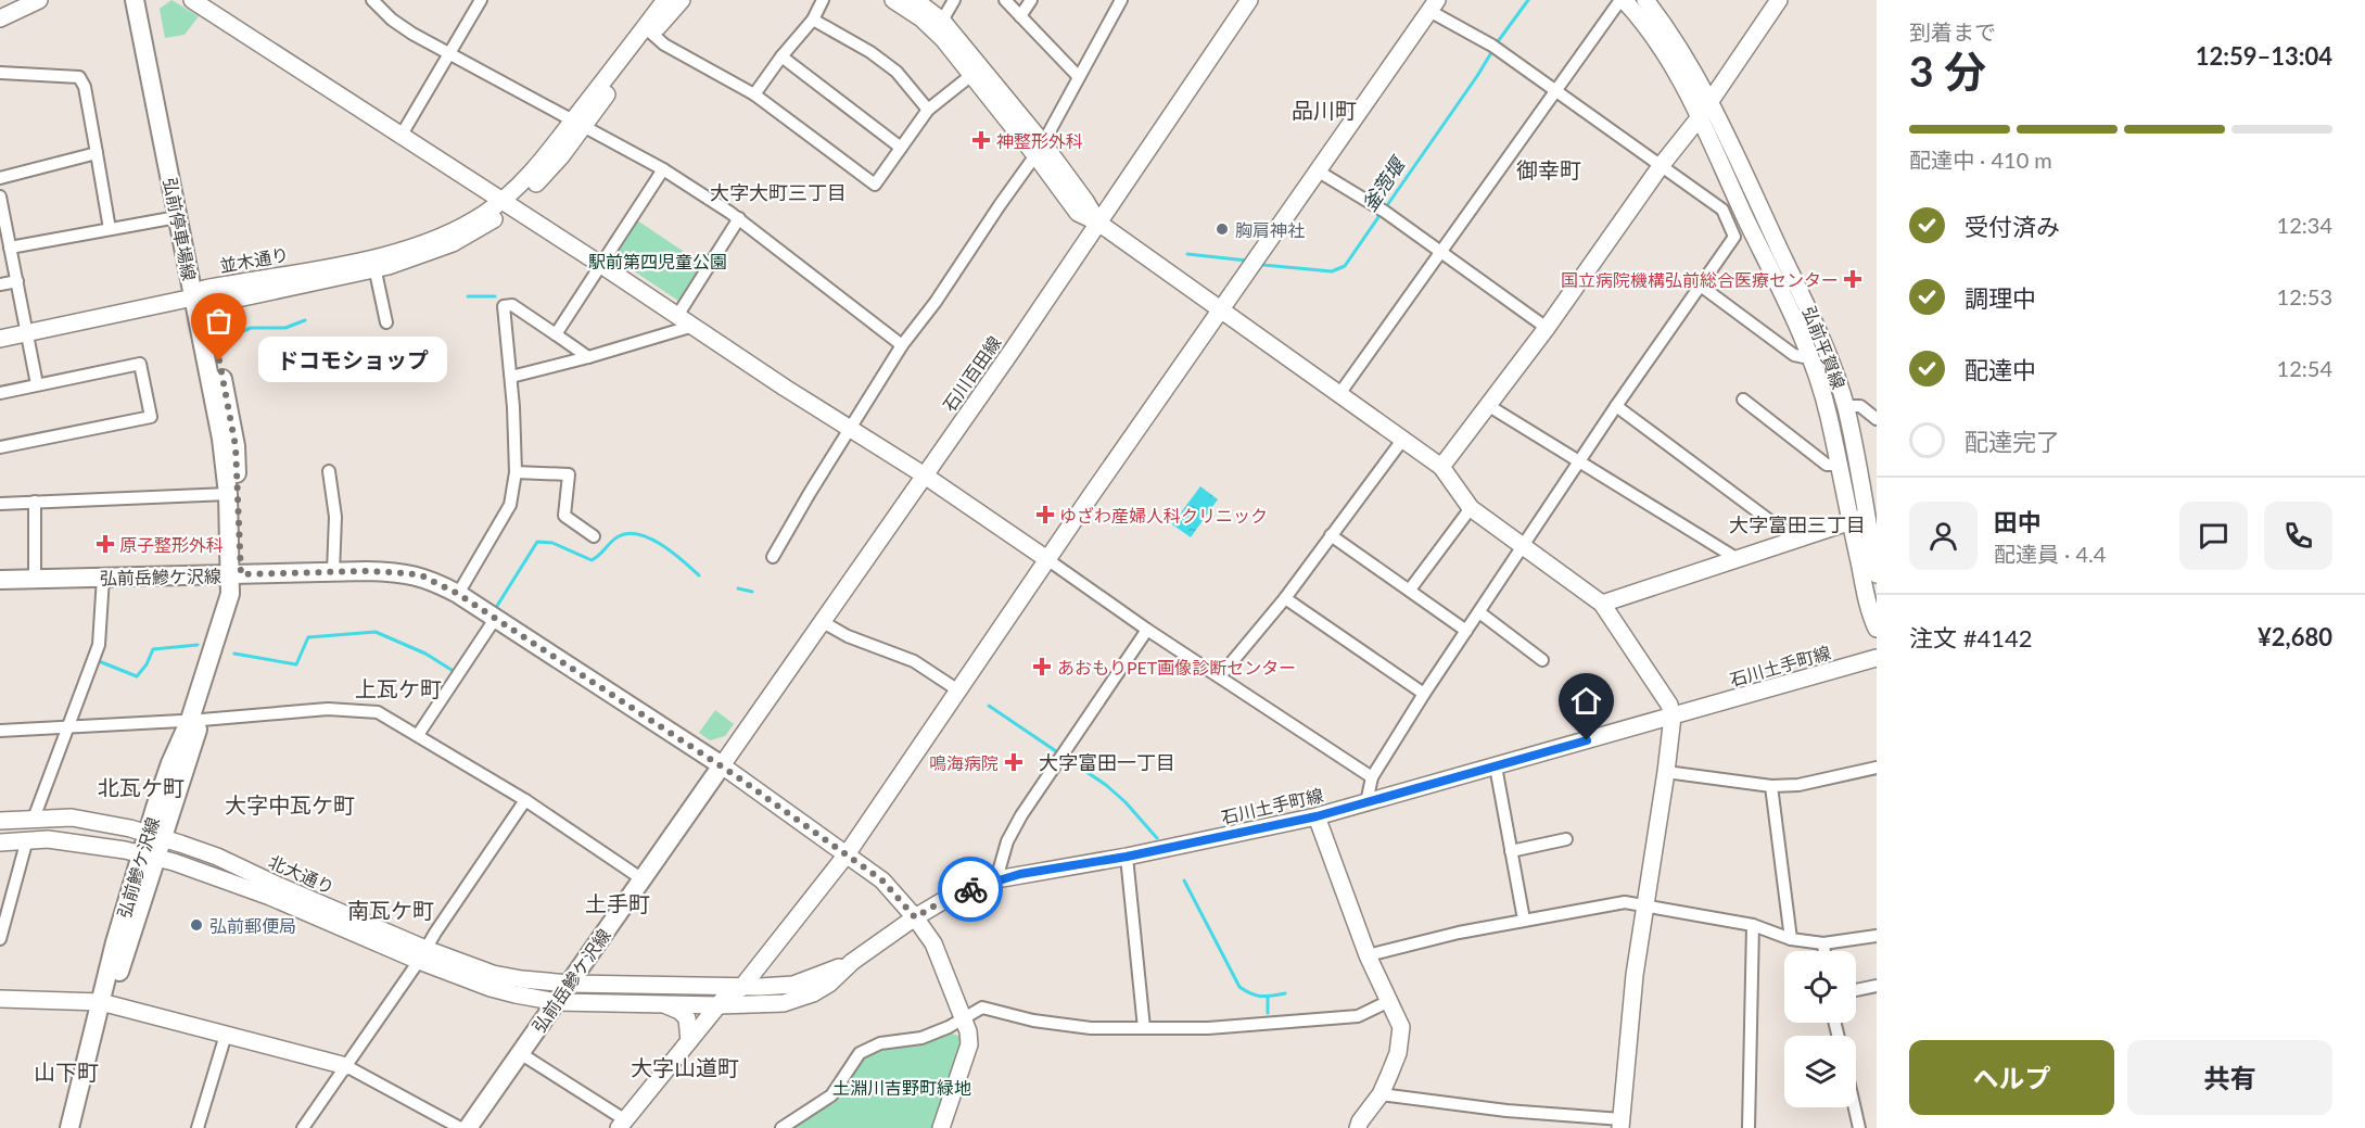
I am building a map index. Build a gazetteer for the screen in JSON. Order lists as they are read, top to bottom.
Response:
{
  "streets": {
    "main road": ["弘前停車場線", "弘前岳鰺ケ沢線", "弘前鰺ケ沢線"],
    "street": [
      "並木通り",
      "弘前平賀線",
      "石川百田線",
      "石川土手町線",
      "北大通り"
    ]
  },
  "crossings": [
    ["弘前停車場線", "並木通り"],
    ["弘前停車場線", "弘前岳鰺ケ沢線"],
    ["弘前停車場線", "弘前鰺ケ沢線"],
    ["石川百田線", "弘前岳鰺ケ沢線"],
    ["弘前岳鰺ケ沢線", "弘前鰺ケ沢線"],
    ["弘前岳鰺ケ沢線", "北大通り"],
    ["石川土手町線", "北大通り"],
    ["弘前鰺ケ沢線", "北大通り"]
  ],
  "districts": [
    "品川町",
    "御幸町",
    "大字大町三丁目",
    "大字富田三丁目",
    "上瓦ケ町",
    "大字富田一丁目",
    "北瓦ケ町",
    "大字中瓦ケ町",
    "土手町",
    "南瓦ケ町",
    "大字山道町",
    "山下町"
  ],
  "water": ["釜萢堰"],
  "parks": ["駅前第四児童公園", "土淵川吉野町緑地"],
  "places": {
    "health": [
      "神整形外科",
      "国立病院機構弘前総合医療センター",
      "ゆざわ産婦人科クリニック",
      "原子整形外科",
      "あおもりPET画像診断センター",
      "鳴海病院"
    ],
    "other": ["胸肩神社", "ドコモショップ", "弘前郵便局"]
  },
  "page": {
    "heading": ["3 分", "到着まで", "12:59–13:04"],
    "panel": [
      "田中",
      "配達員 · 4.4",
      "注文 #4142",
      "¥2,680"
    ],
    "bar": "配達中 · 410 m",
    "list": [
      ["受付済み", "12:34"],
      ["調理中", "12:53"],
      ["配達中", "12:54"],
      "配達完了"
    ],
    "bubble": "ドコモショップ",
    "buttons": ["ヘルプ", "共有"]
  }
}
